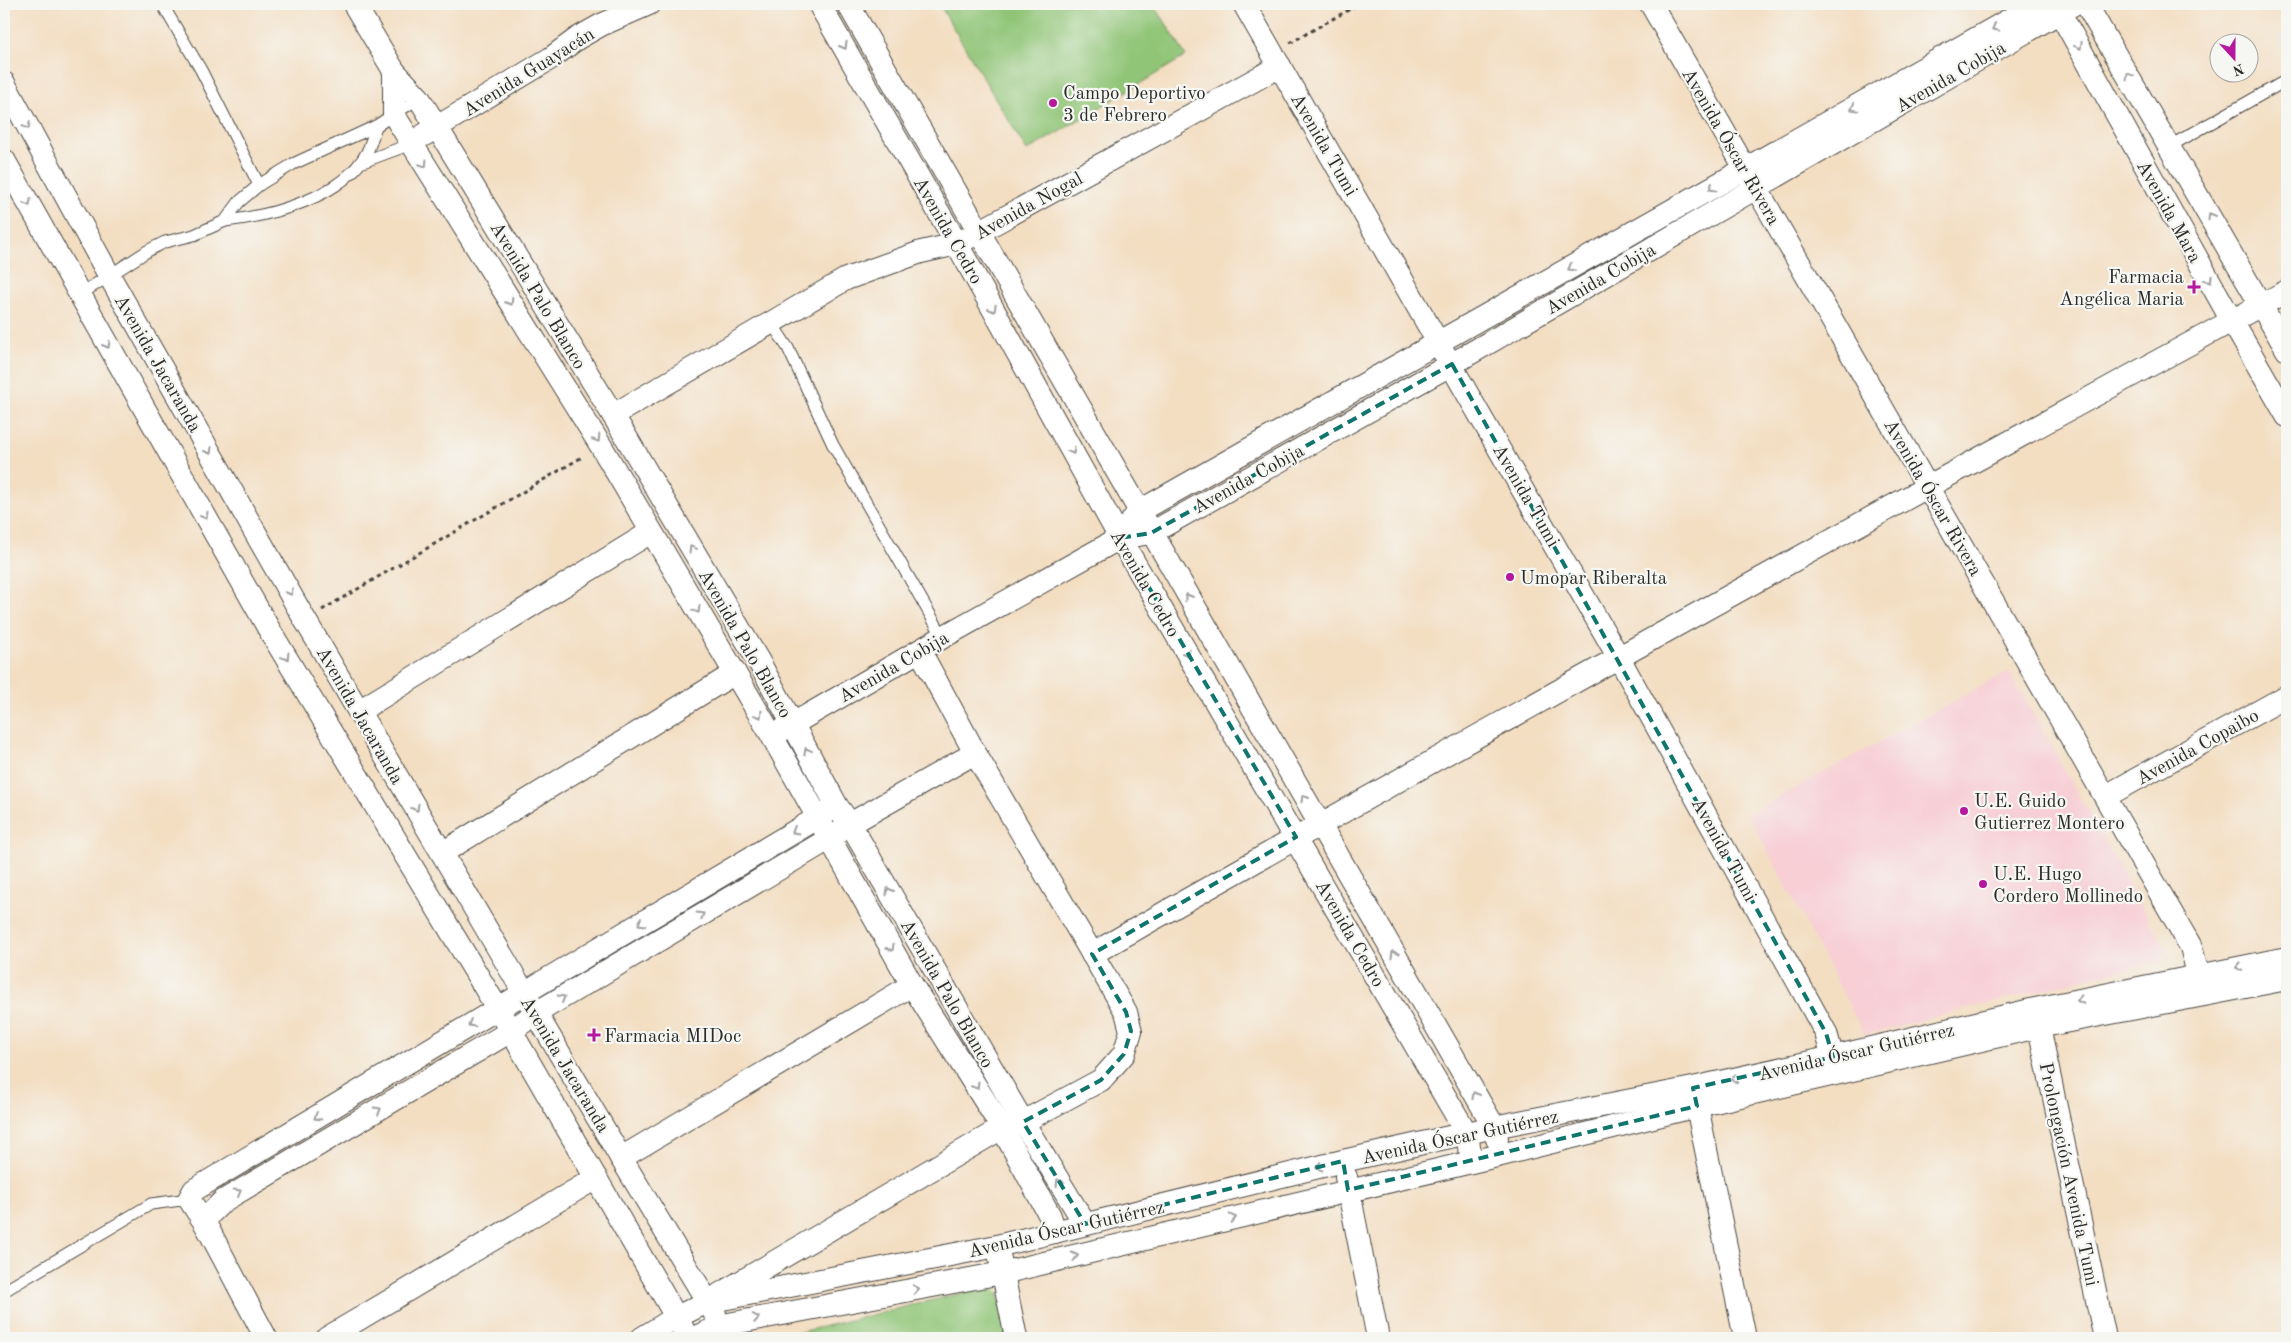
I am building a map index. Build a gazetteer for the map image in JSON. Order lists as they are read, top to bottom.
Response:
{
  "streets": {
    "street": [
      "Avenida Guayacán",
      "Avenida Cobija",
      "Avenida Tumi",
      "Avenida Óscar Rivera",
      "Avenida Nogal",
      "Avenida Mara",
      "Avenida Cedro",
      "Avenida Palo Blanco",
      "Avenida Jacaranda",
      "Avenida Copaibo",
      "Avenida Óscar Gutiérrez",
      "Prolongación Avenida Tumi"
    ]
  },
  "crossings": [
    ["Avenida Guayacán", "Avenida Palo Blanco"],
    ["Avenida Cobija", "Avenida Tumi"],
    ["Avenida Cobija", "Avenida Óscar Rivera"],
    ["Avenida Cobija", "Avenida Mara"],
    ["Avenida Cobija", "Avenida Cedro"],
    ["Avenida Cobija", "Avenida Palo Blanco"],
    ["Avenida Tumi", "Avenida Nogal"],
    ["Avenida Tumi", "Avenida Óscar Gutiérrez"],
    ["Avenida Óscar Rivera", "Avenida Copaibo"],
    ["Avenida Óscar Rivera", "Avenida Óscar Gutiérrez"],
    ["Avenida Nogal", "Avenida Cedro"],
    ["Avenida Nogal", "Avenida Palo Blanco"],
    ["Avenida Cedro", "Avenida Óscar Gutiérrez"],
    ["Avenida Palo Blanco", "Avenida Óscar Gutiérrez"],
    ["Avenida Jacaranda", "Avenida Óscar Gutiérrez"],
    ["Avenida Óscar Gutiérrez", "Prolongación Avenida Tumi"]
  ],
  "one_way": ["Avenida Jacaranda"],
  "places": {
    "other": [
      "Campo Deportivo 3 de Febrero",
      "Umopar Riberalta",
      "U.E. Guido Gutierrez Montero",
      "U.E. Hugo Cordero Mollinedo"
    ],
    "health": ["Farmacia Angélica Maria", "Farmacia MIDoc"]
  },
  "north": "bottom"
}
